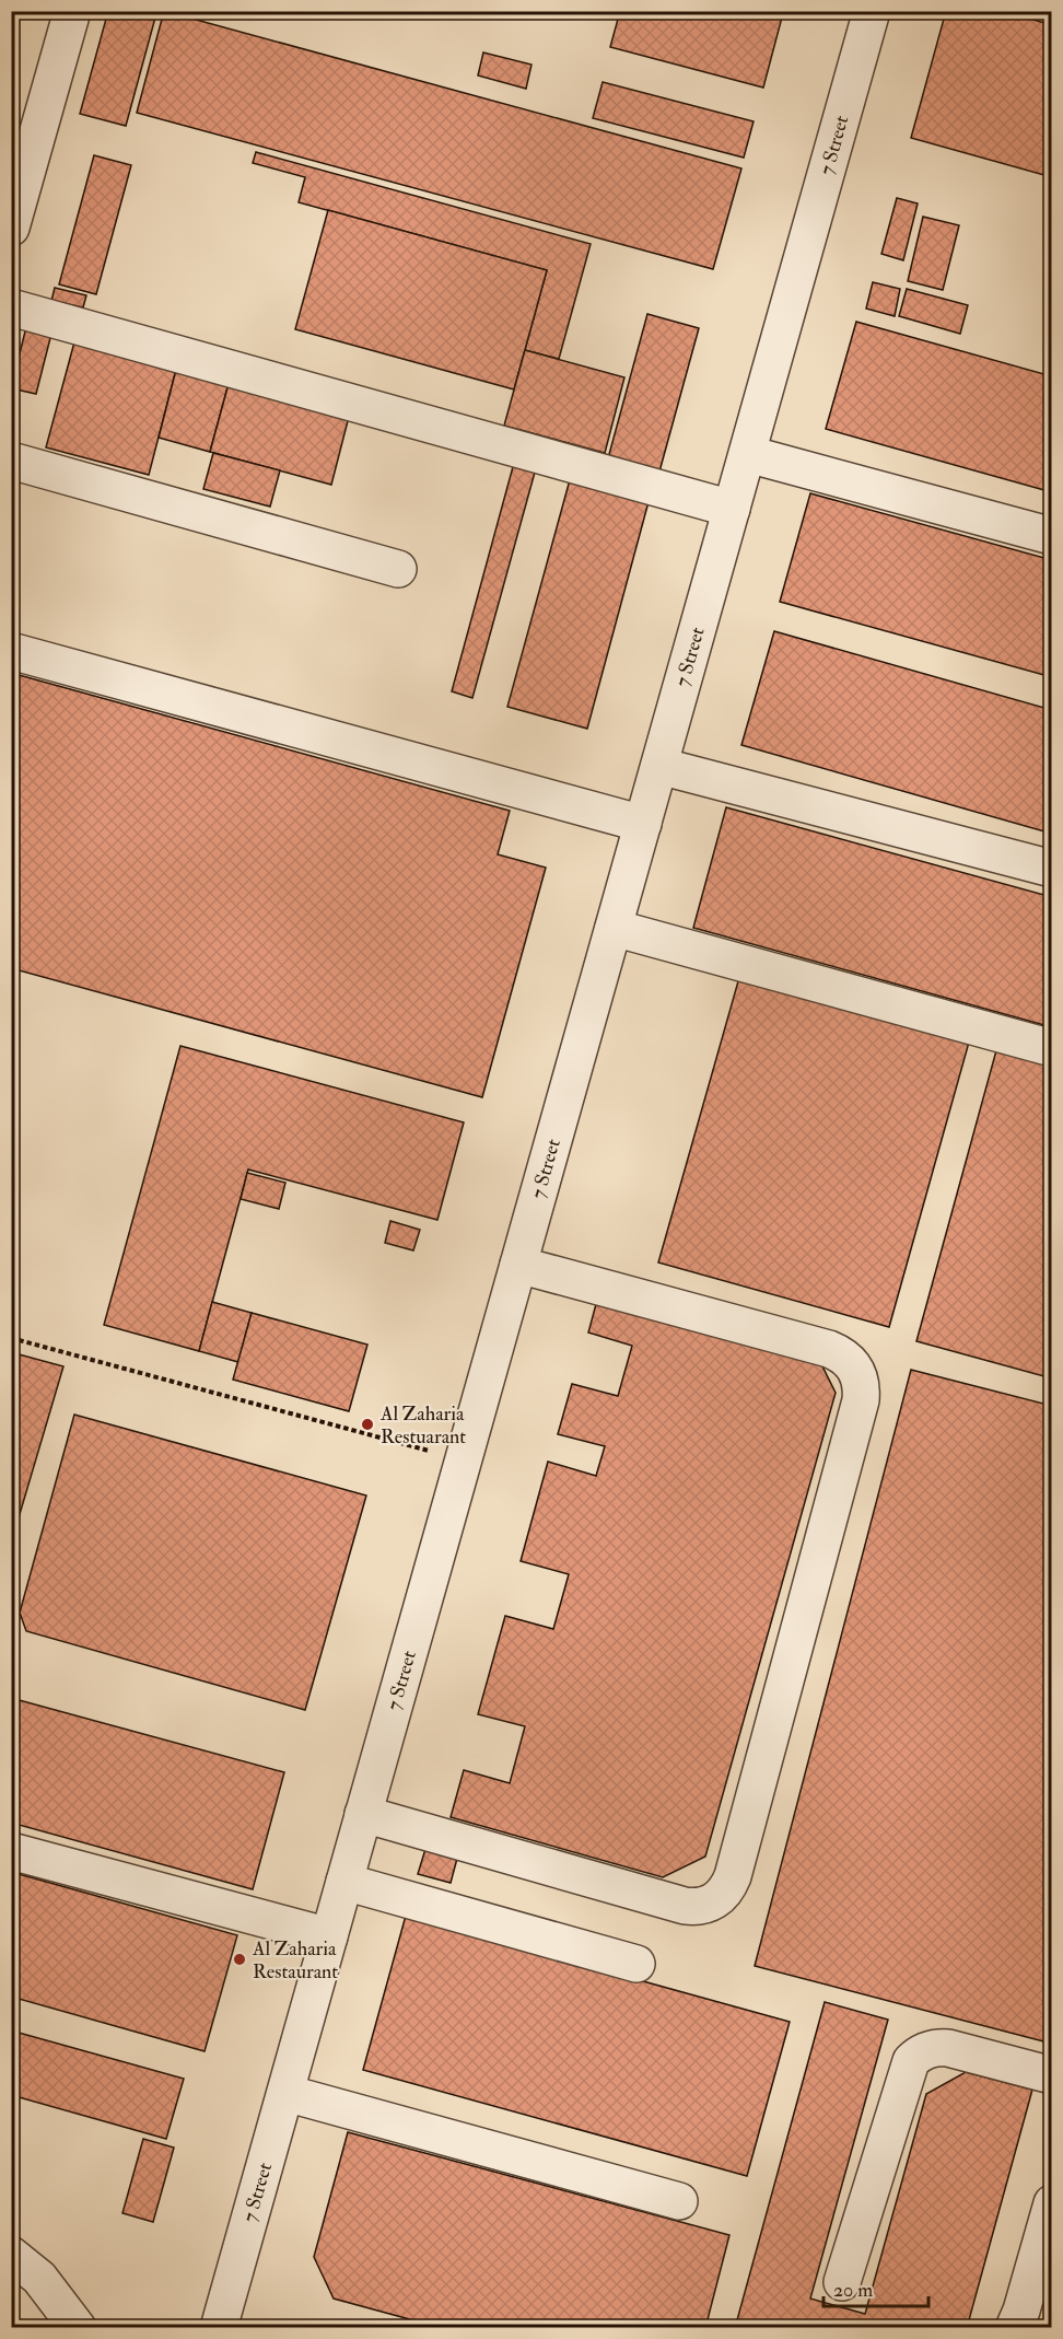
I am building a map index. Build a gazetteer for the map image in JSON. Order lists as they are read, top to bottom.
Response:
{
  "streets": {
    "street": ["7 Street"]
  },
  "places": ["Al Zaharia Restuarant", "Al Zaharia Restaurant"],
  "scale_bar": "20 m"
}
